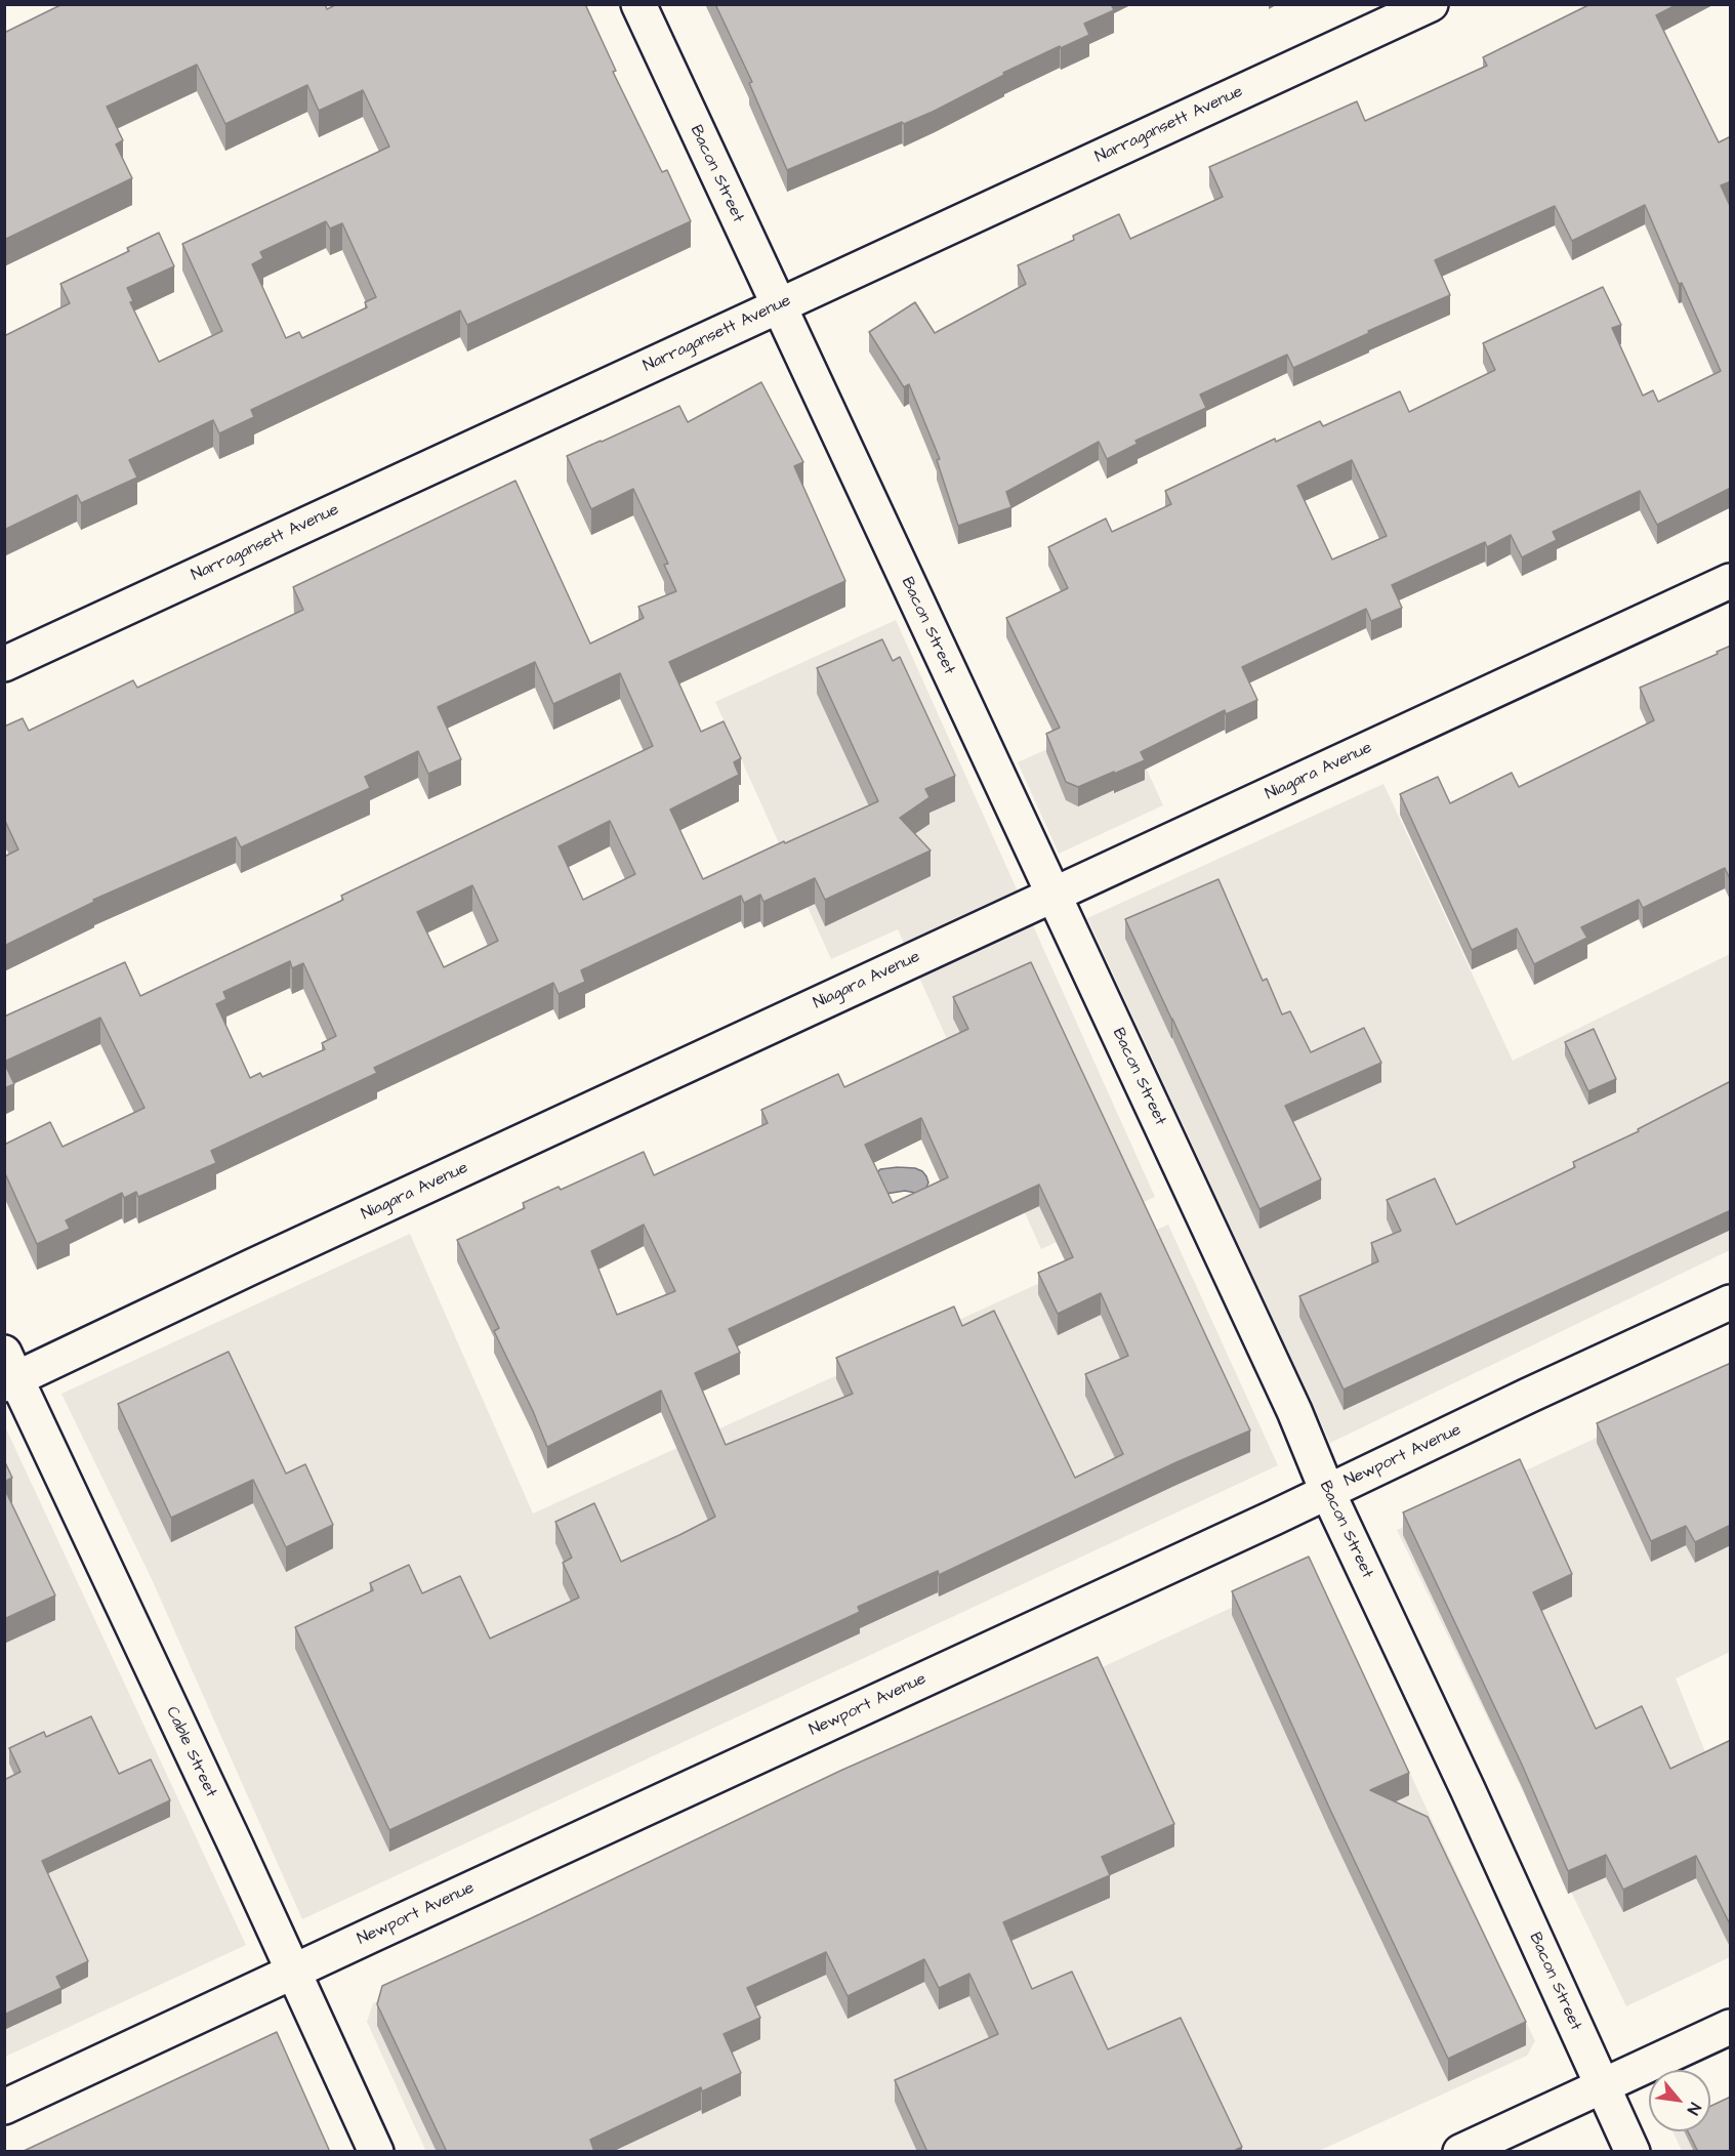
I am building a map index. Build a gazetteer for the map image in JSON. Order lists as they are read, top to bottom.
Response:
{
  "streets": {
    "street": [
      "Narragansett Avenue",
      "Bacon Street",
      "Niagara Avenue",
      "Newport Avenue",
      "Cable Street"
    ]
  },
  "crossings": [
    ["Narragansett Avenue", "Bacon Street"],
    ["Bacon Street", "Niagara Avenue"],
    ["Bacon Street", "Newport Avenue"],
    ["Niagara Avenue", "Cable Street"],
    ["Newport Avenue", "Cable Street"]
  ],
  "north": "bottom right"
}
